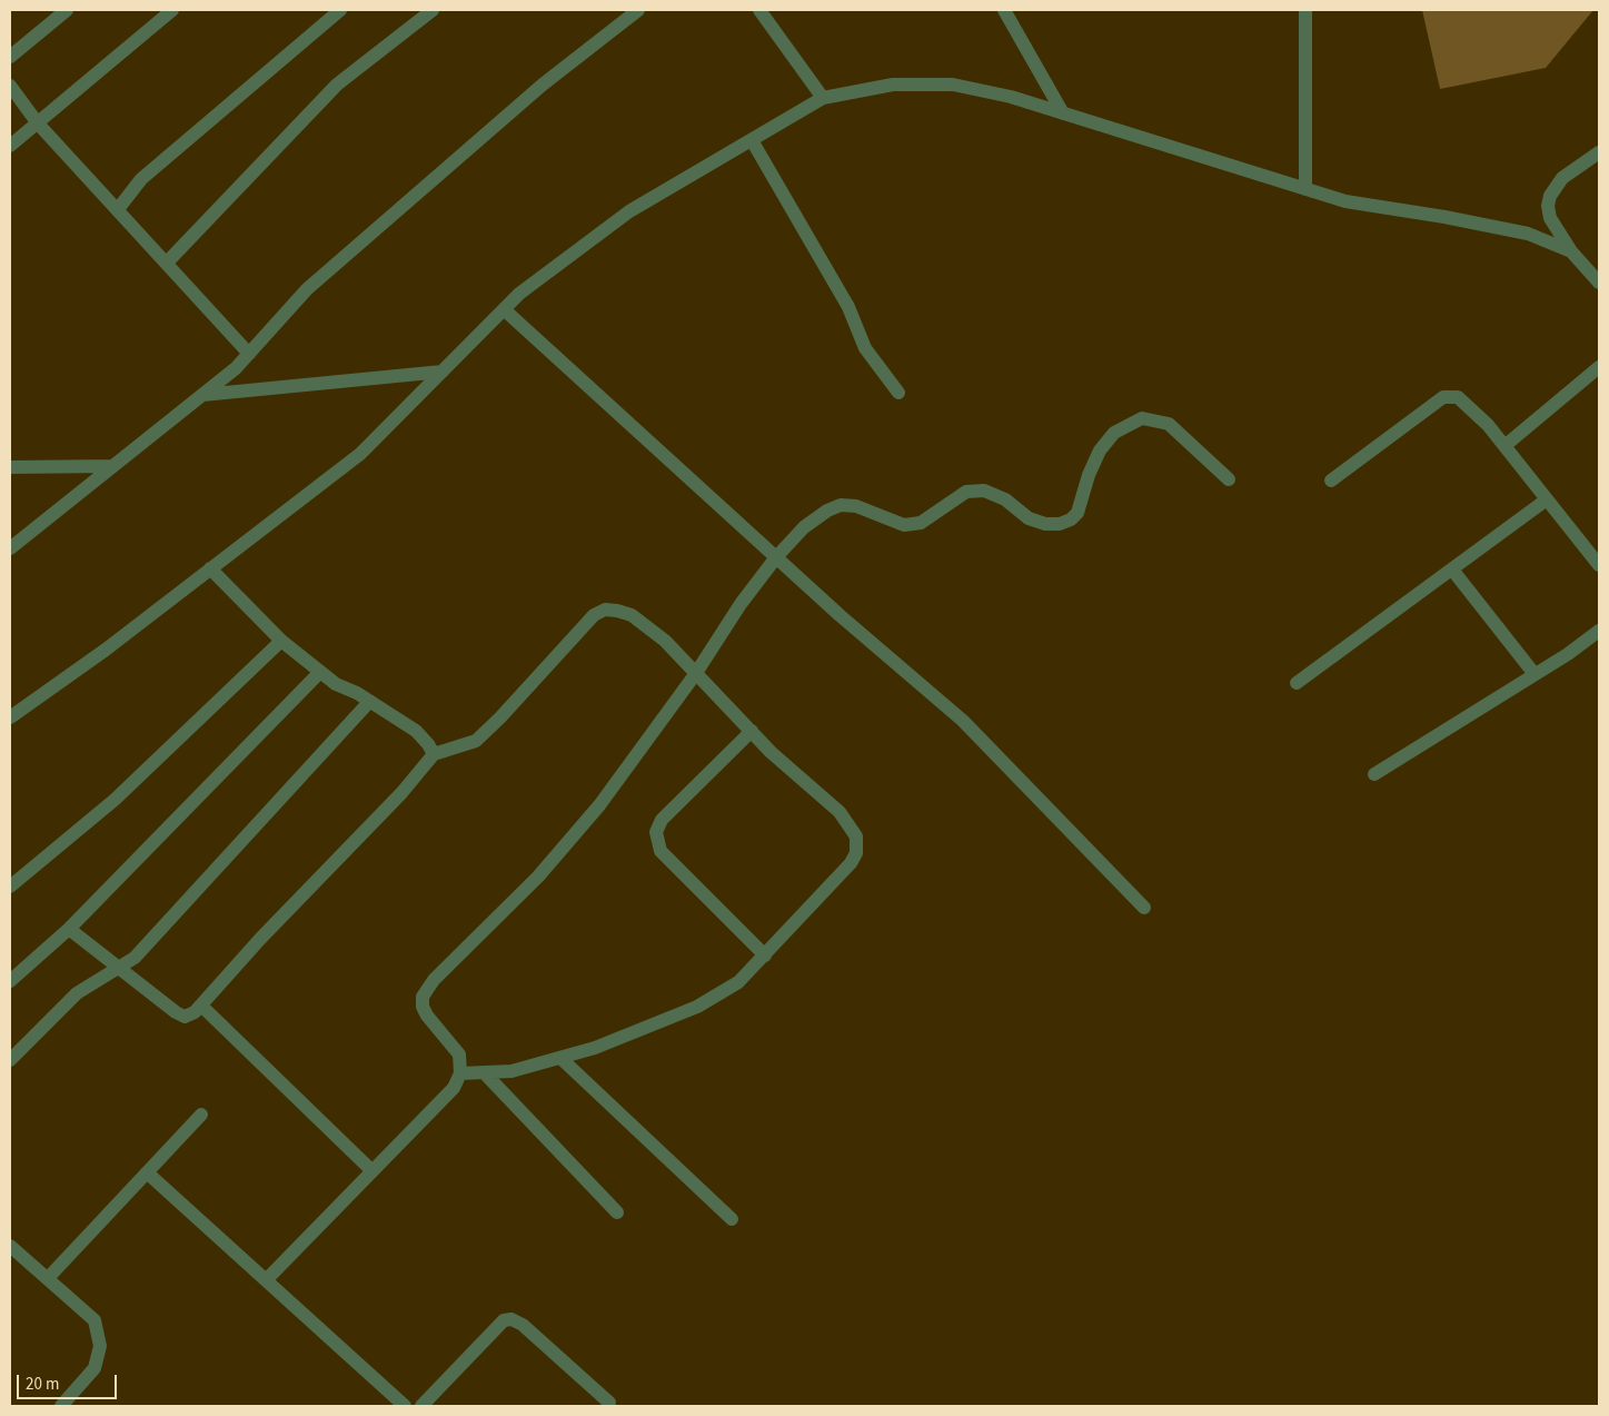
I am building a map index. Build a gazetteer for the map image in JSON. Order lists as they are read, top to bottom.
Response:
{
  "scale_bar": "20 m"
}
